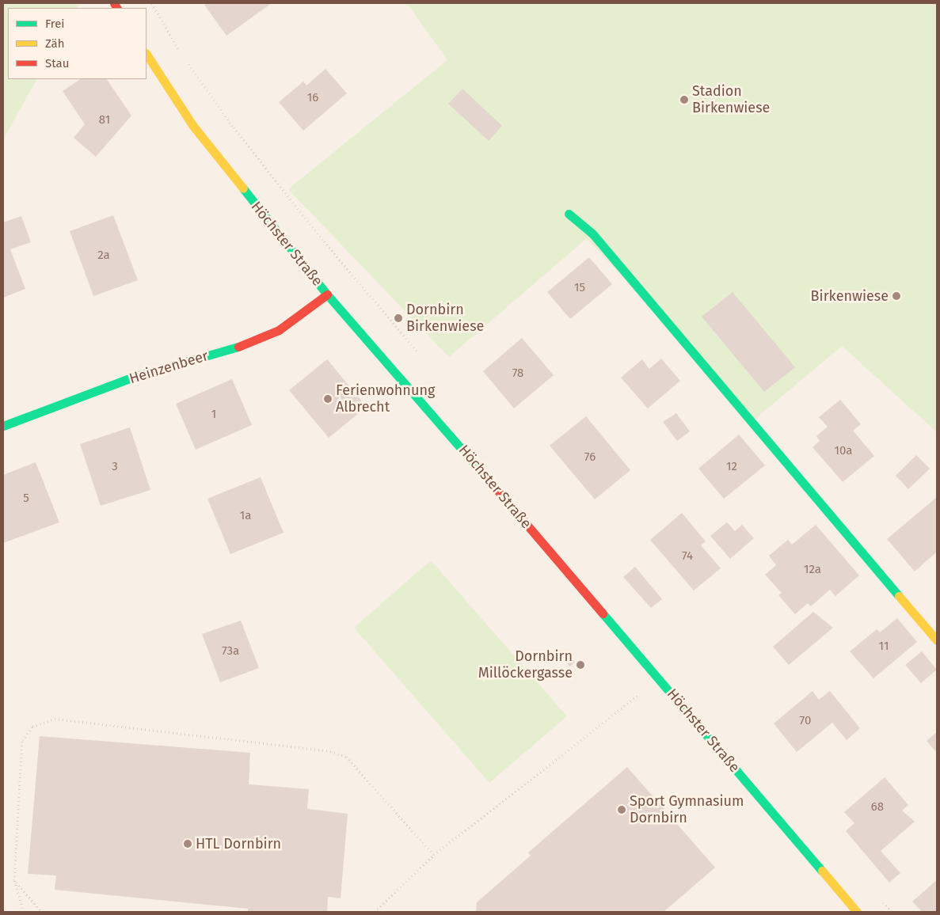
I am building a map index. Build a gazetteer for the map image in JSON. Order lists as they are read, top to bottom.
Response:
{
  "streets": {
    "main road": ["Höchster Straße", "Heinzenbeer"]
  },
  "crossings": [
    ["Höchster Straße", "Heinzenbeer"]
  ],
  "places": [
    "Stadion Birkenwiese",
    "Birkenwiese",
    "Dornbirn Birkenwiese",
    "Ferienwohnung Albrecht",
    "Dornbirn Millöckergasse",
    "Sport Gymnasium Dornbirn",
    "HTL Dornbirn"
  ],
  "house_numbers": [
    "16",
    "81",
    "2a",
    "15",
    "78",
    "1",
    "10a",
    "76",
    "3",
    "12",
    "5",
    "1a",
    "74",
    "12a",
    "11",
    "73a",
    "70",
    "68"
  ],
  "legend": ["Frei", "Zäh", "Stau"]
}
